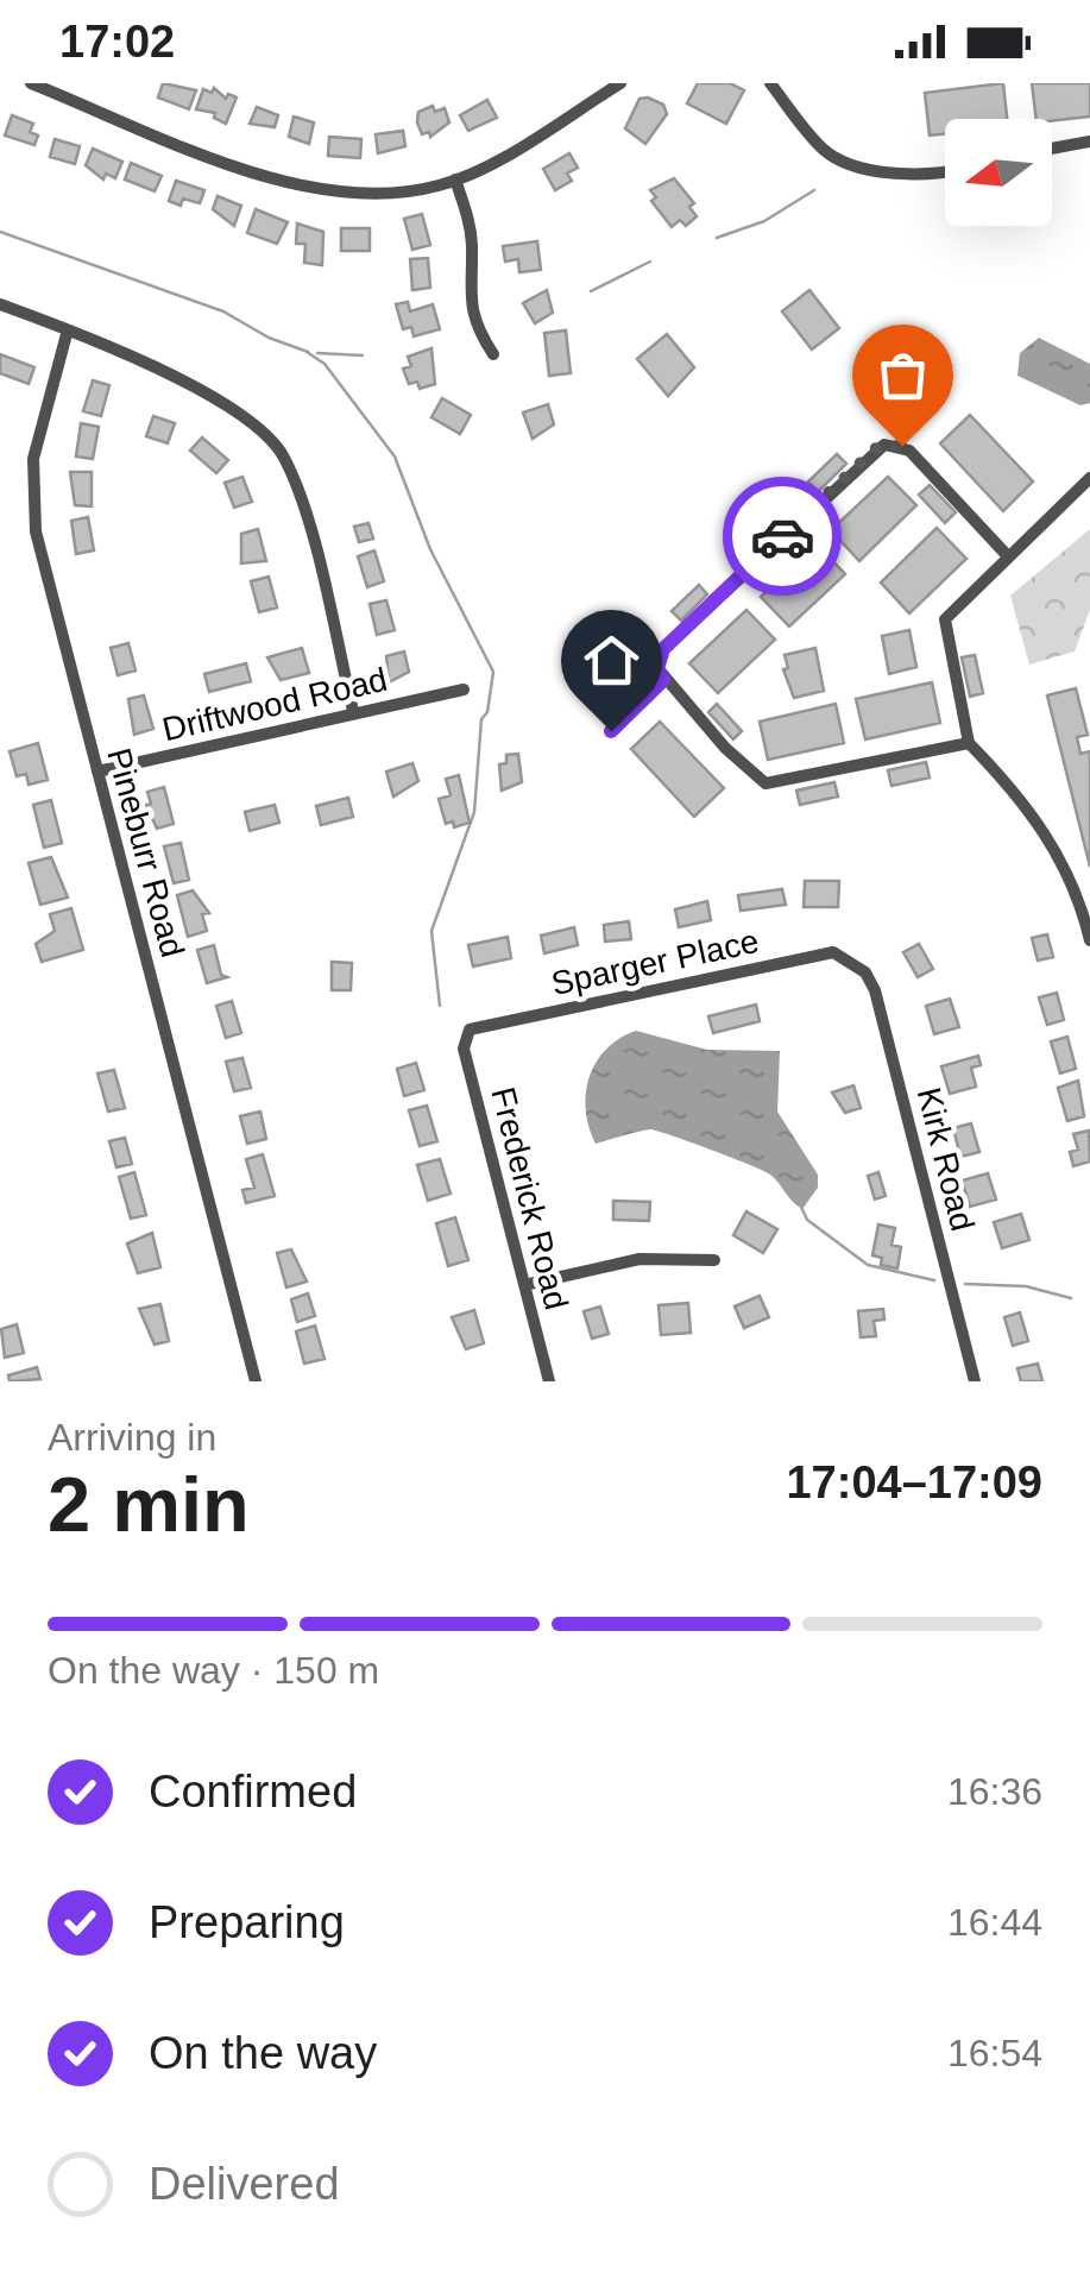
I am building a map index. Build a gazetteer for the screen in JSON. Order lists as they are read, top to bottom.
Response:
{
  "streets": {
    "street": [
      "Driftwood Road",
      "Pineburr Road",
      "Sparger Place",
      "Kirk Road",
      "Frederick Road"
    ]
  },
  "crossings": [
    ["Driftwood Road", "Pineburr Road"],
    ["Sparger Place", "Kirk Road"],
    ["Sparger Place", "Frederick Road"]
  ],
  "north": "left",
  "page": {
    "status": "17:02",
    "heading": ["2 min", "Arriving in", "17:04–17:09"],
    "bar": "On the way · 150 m",
    "list": [
      ["Confirmed", "16:36"],
      ["Preparing", "16:44"],
      ["On the way", "16:54"],
      "Delivered"
    ]
  }
}
